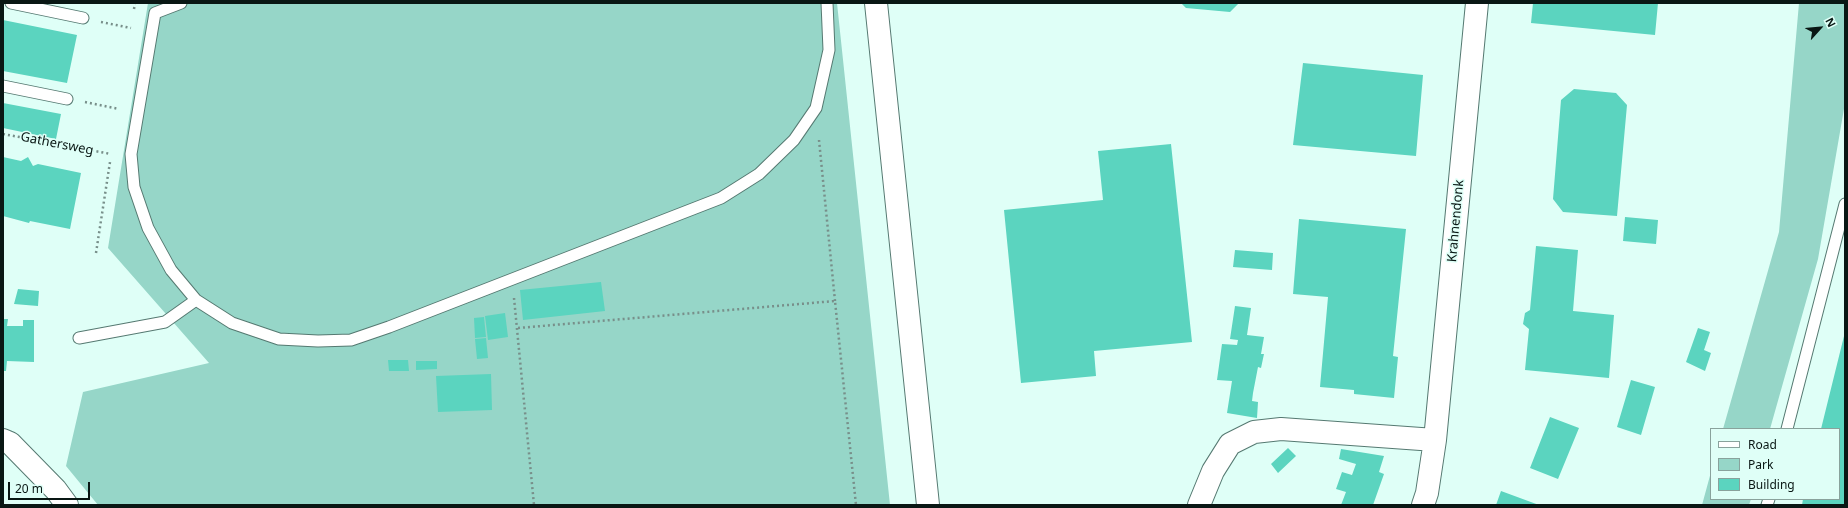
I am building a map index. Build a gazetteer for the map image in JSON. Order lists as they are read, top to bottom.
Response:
{
  "streets": {
    "street": ["Krahnendonk"],
    "path": ["Gathersweg"]
  },
  "legend": ["Road", "Park", "Building"],
  "scale_bar": "20 m",
  "north": "top right"
}
